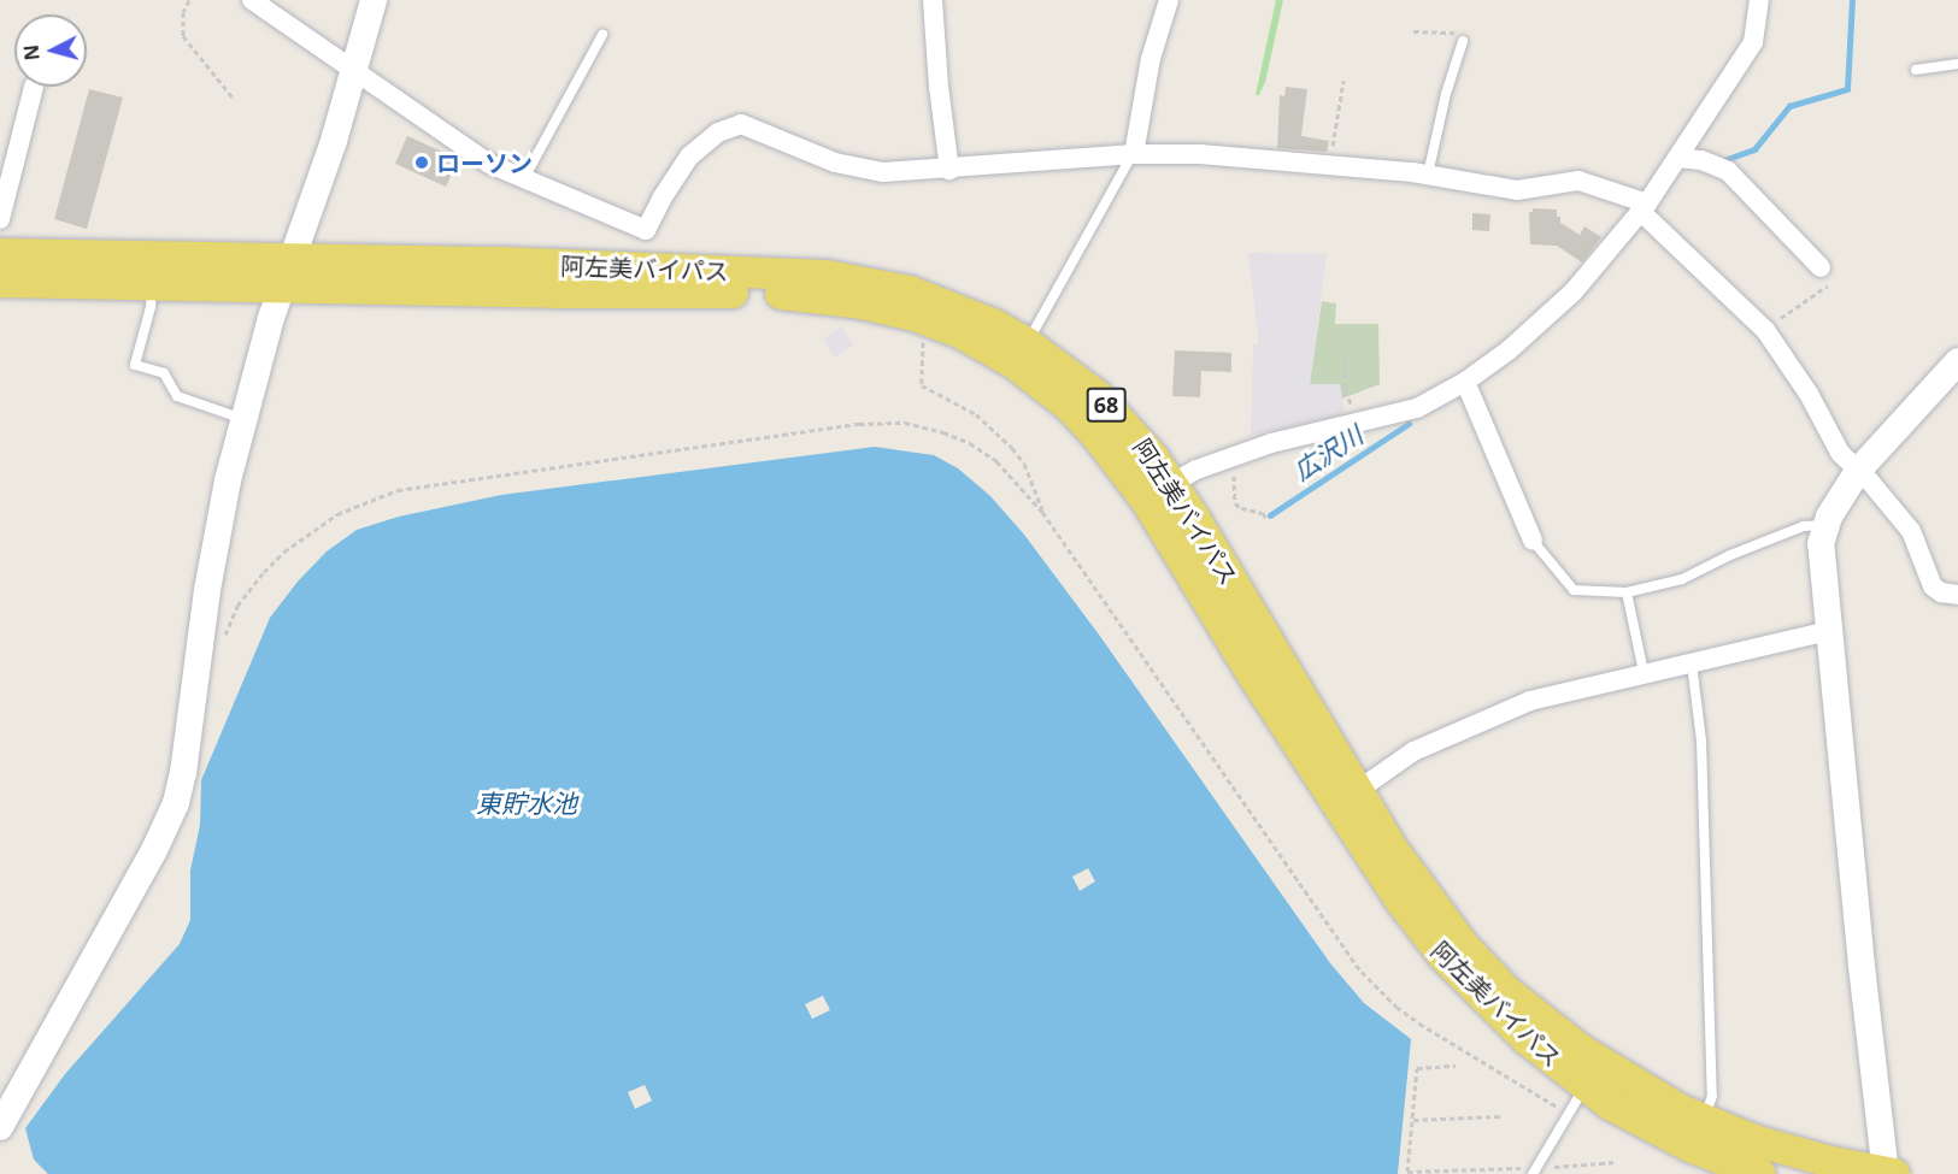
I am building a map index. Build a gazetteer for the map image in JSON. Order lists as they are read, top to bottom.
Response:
{
  "streets": {
    "main road": ["阿左美バイパス", "68"]
  },
  "water": ["広沢川", "東貯水池"],
  "places": ["ローソン"],
  "north": "left"
}
